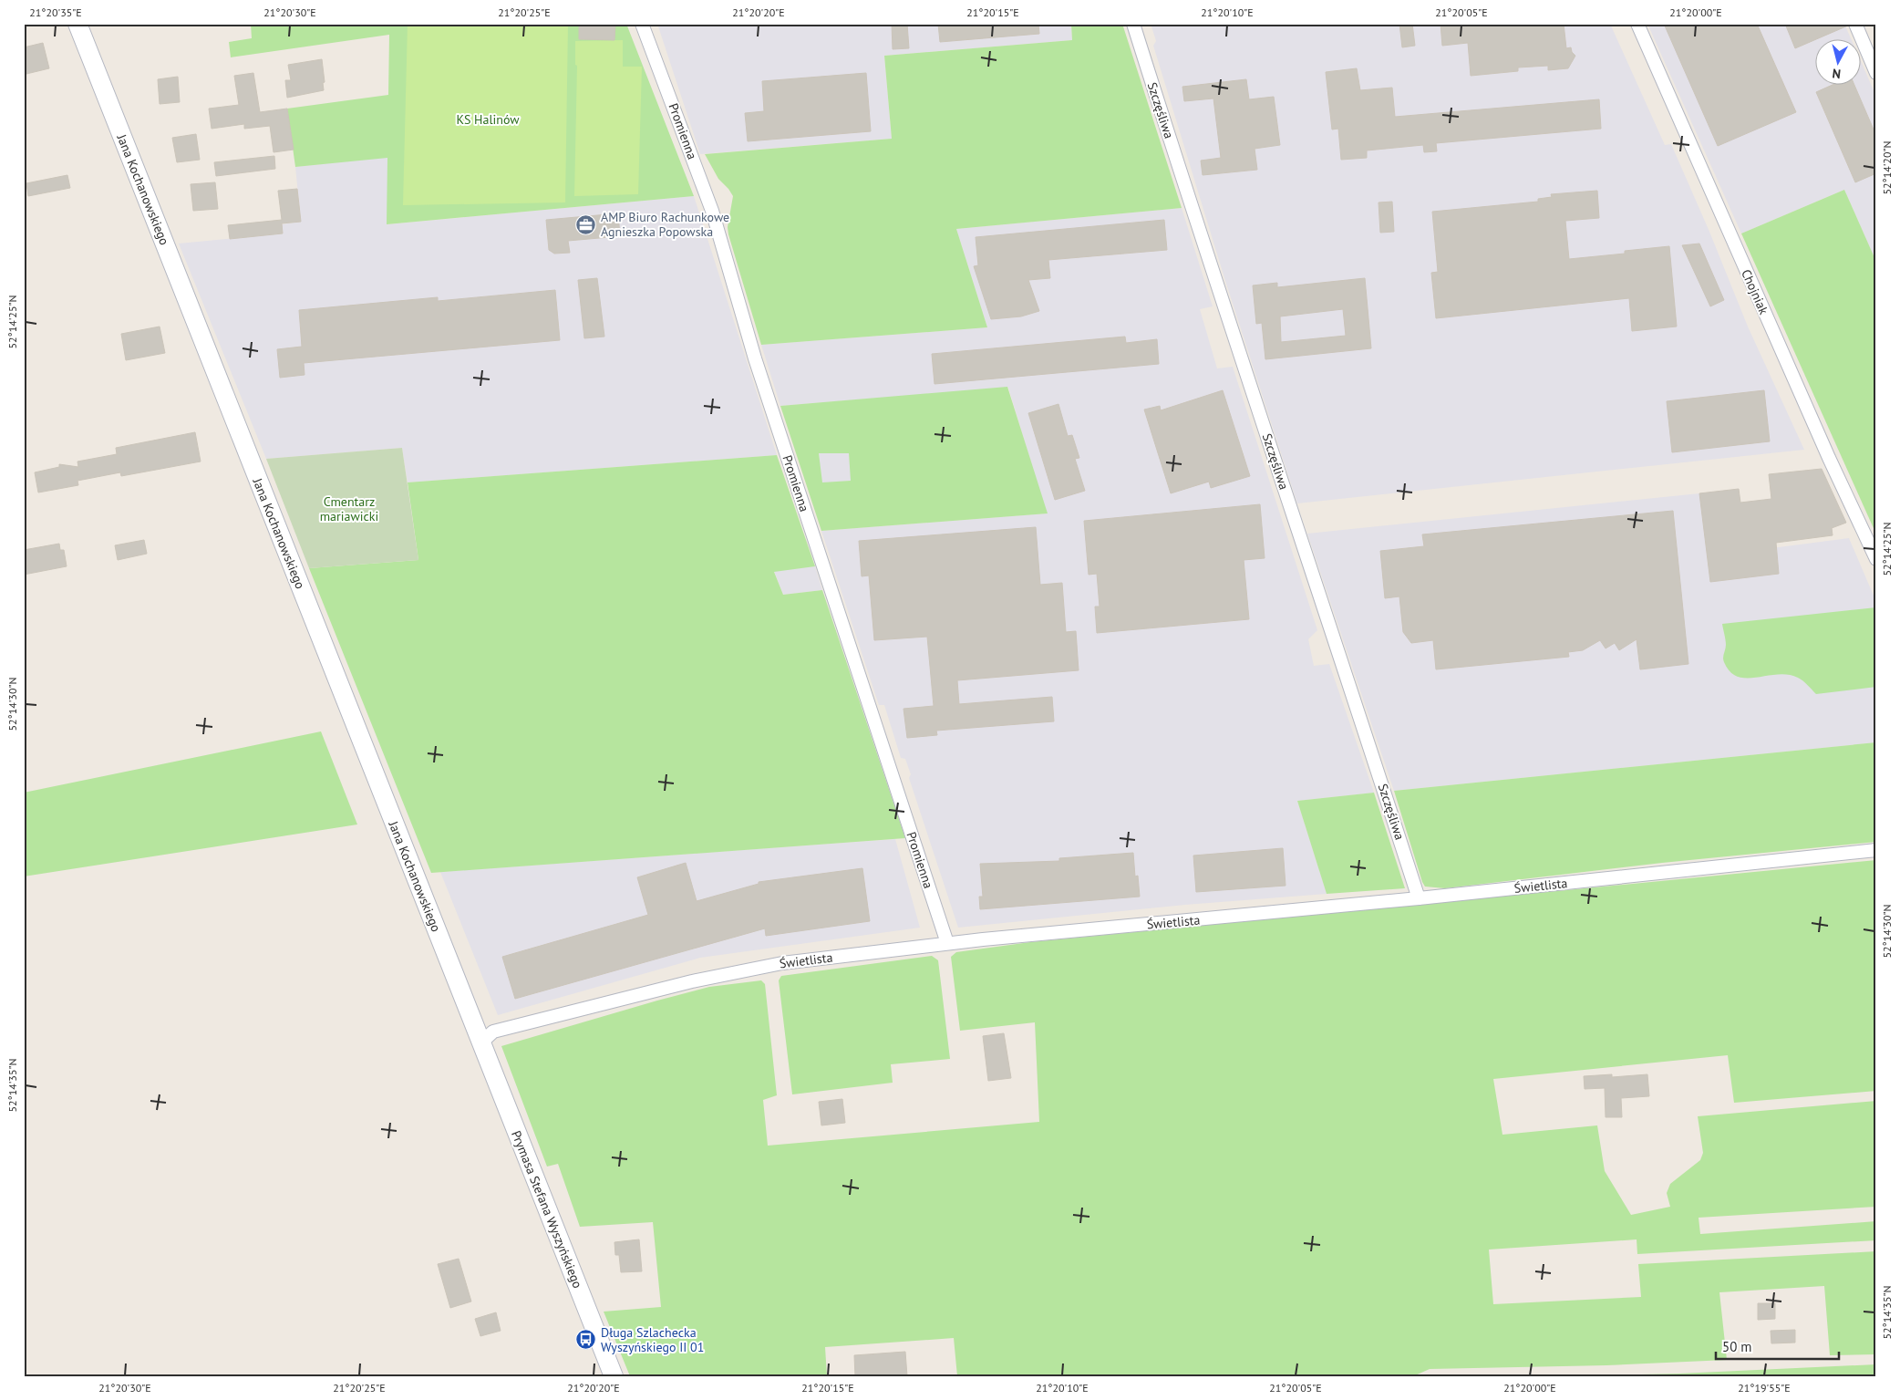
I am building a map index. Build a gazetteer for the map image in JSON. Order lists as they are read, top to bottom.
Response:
{
  "streets": {
    "street": [
      "Szczęśliwa",
      "Promienna",
      "Jana Kochanowskiego",
      "Chojniak",
      "Świetlista",
      "Prymasa Stefana Wyszyńskiego"
    ]
  },
  "crossings": [
    ["Szczęśliwa", "Świetlista"],
    ["Promienna", "Świetlista"],
    ["Jana Kochanowskiego", "Świetlista"],
    ["Jana Kochanowskiego", "Prymasa Stefana Wyszyńskiego"],
    ["Świetlista", "Prymasa Stefana Wyszyńskiego"]
  ],
  "parks": ["KS Halinów", "Cmentarz mariawicki"],
  "places": {
    "office": ["AMP Biuro Rachunkowe Agnieszka Popowska"],
    "bus stop": ["Długa Szlachecka Wyszyńskiego II 01"]
  },
  "scale_bar": "50 m",
  "north": "bottom",
  "coordinates": [
    "21°20'35\"E",
    "21°20'30\"E",
    "21°20'25\"E",
    "21°20'20\"E",
    "21°20'15\"E",
    "21°20'10\"E",
    "21°20'05\"E",
    "21°20'00\"E",
    "52°14'20\"N",
    "52°14'25\"N",
    "52°14'30\"N",
    "52°14'35\"N",
    "21°19'55\"E"
  ]
}
